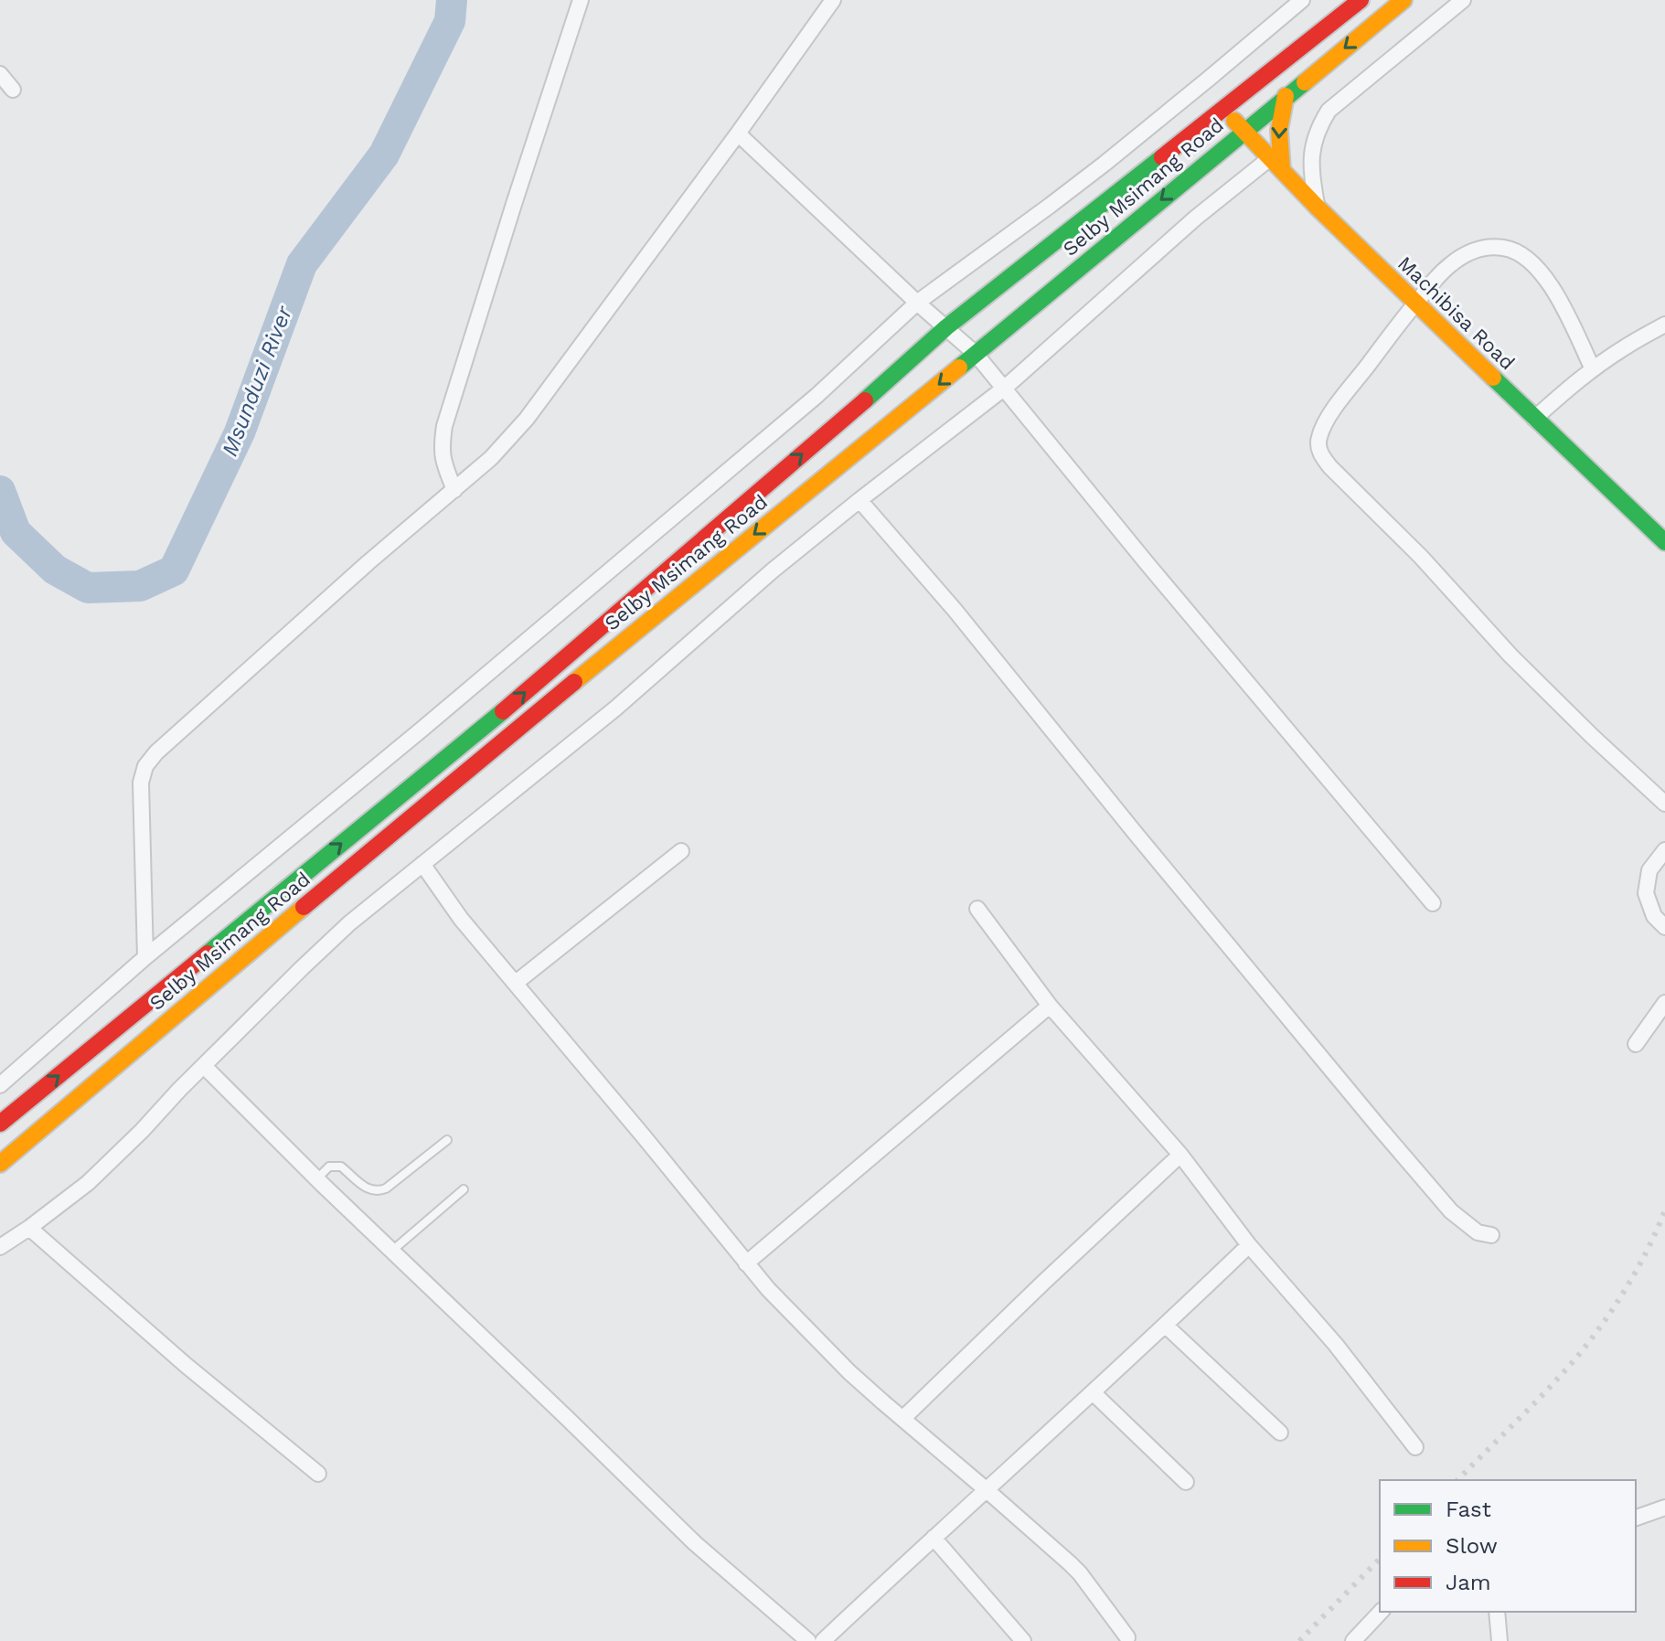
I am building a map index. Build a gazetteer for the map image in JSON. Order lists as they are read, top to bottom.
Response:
{
  "streets": {
    "main road": ["Selby Msimang Road", "Machibisa Road"]
  },
  "crossings": [
    ["Selby Msimang Road", "Machibisa Road"]
  ],
  "water": ["Msunduzi River"],
  "legend": ["Fast", "Slow", "Jam"]
}
